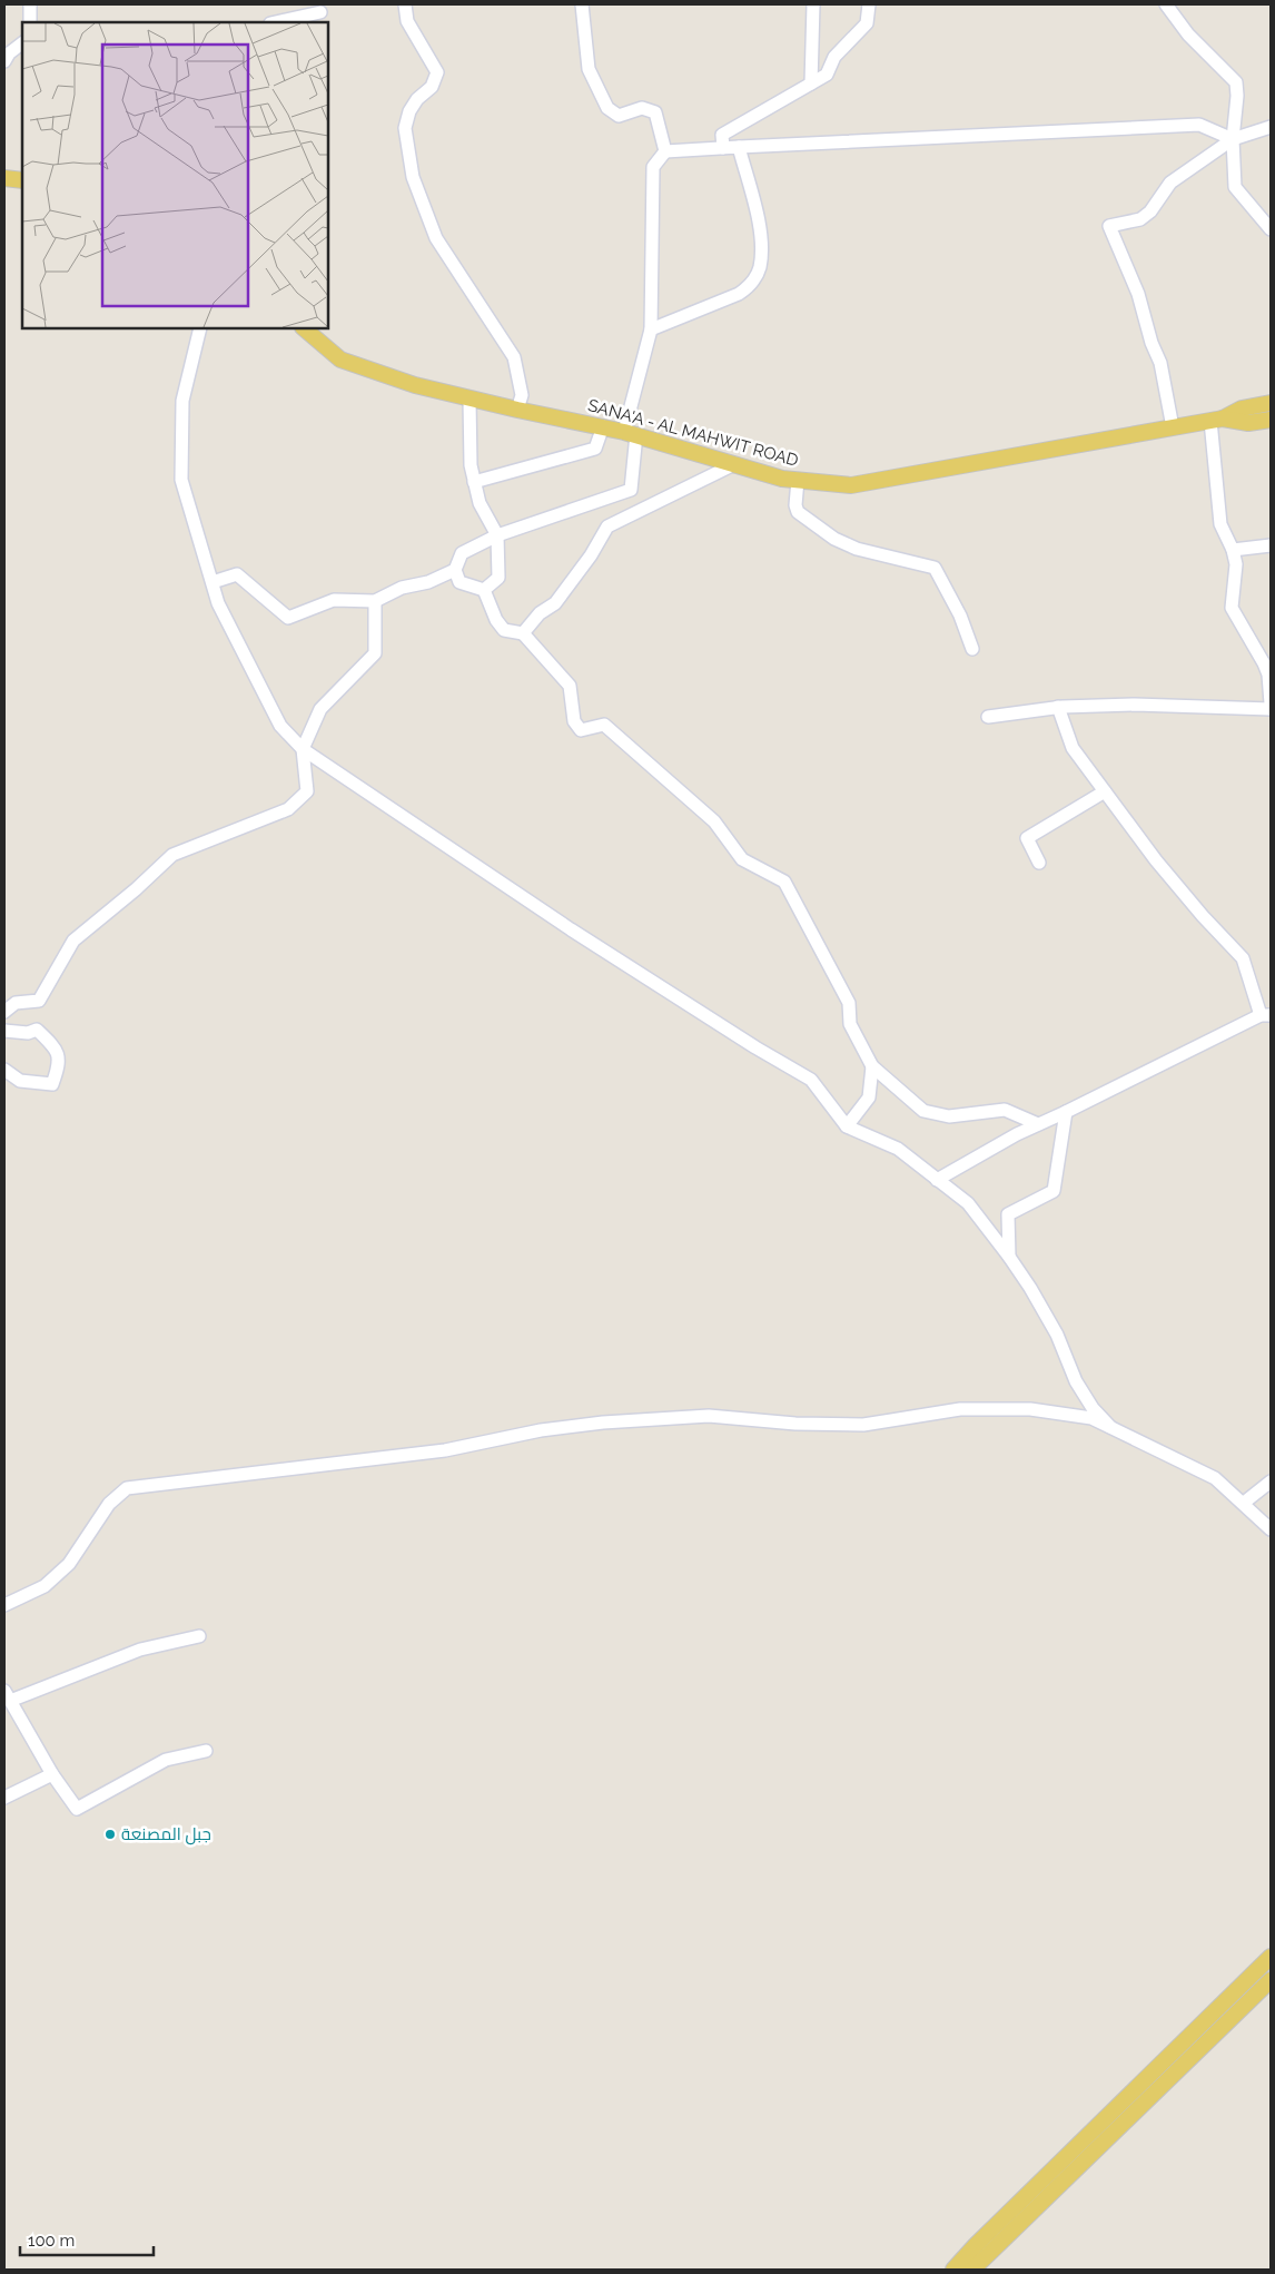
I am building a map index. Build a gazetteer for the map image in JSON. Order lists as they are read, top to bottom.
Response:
{
  "streets": {
    "main road": ["SANA'A - AL MAHWIT ROAD"]
  },
  "places": ["جبل المصنعة"],
  "scale_bar": "100 m"
}
